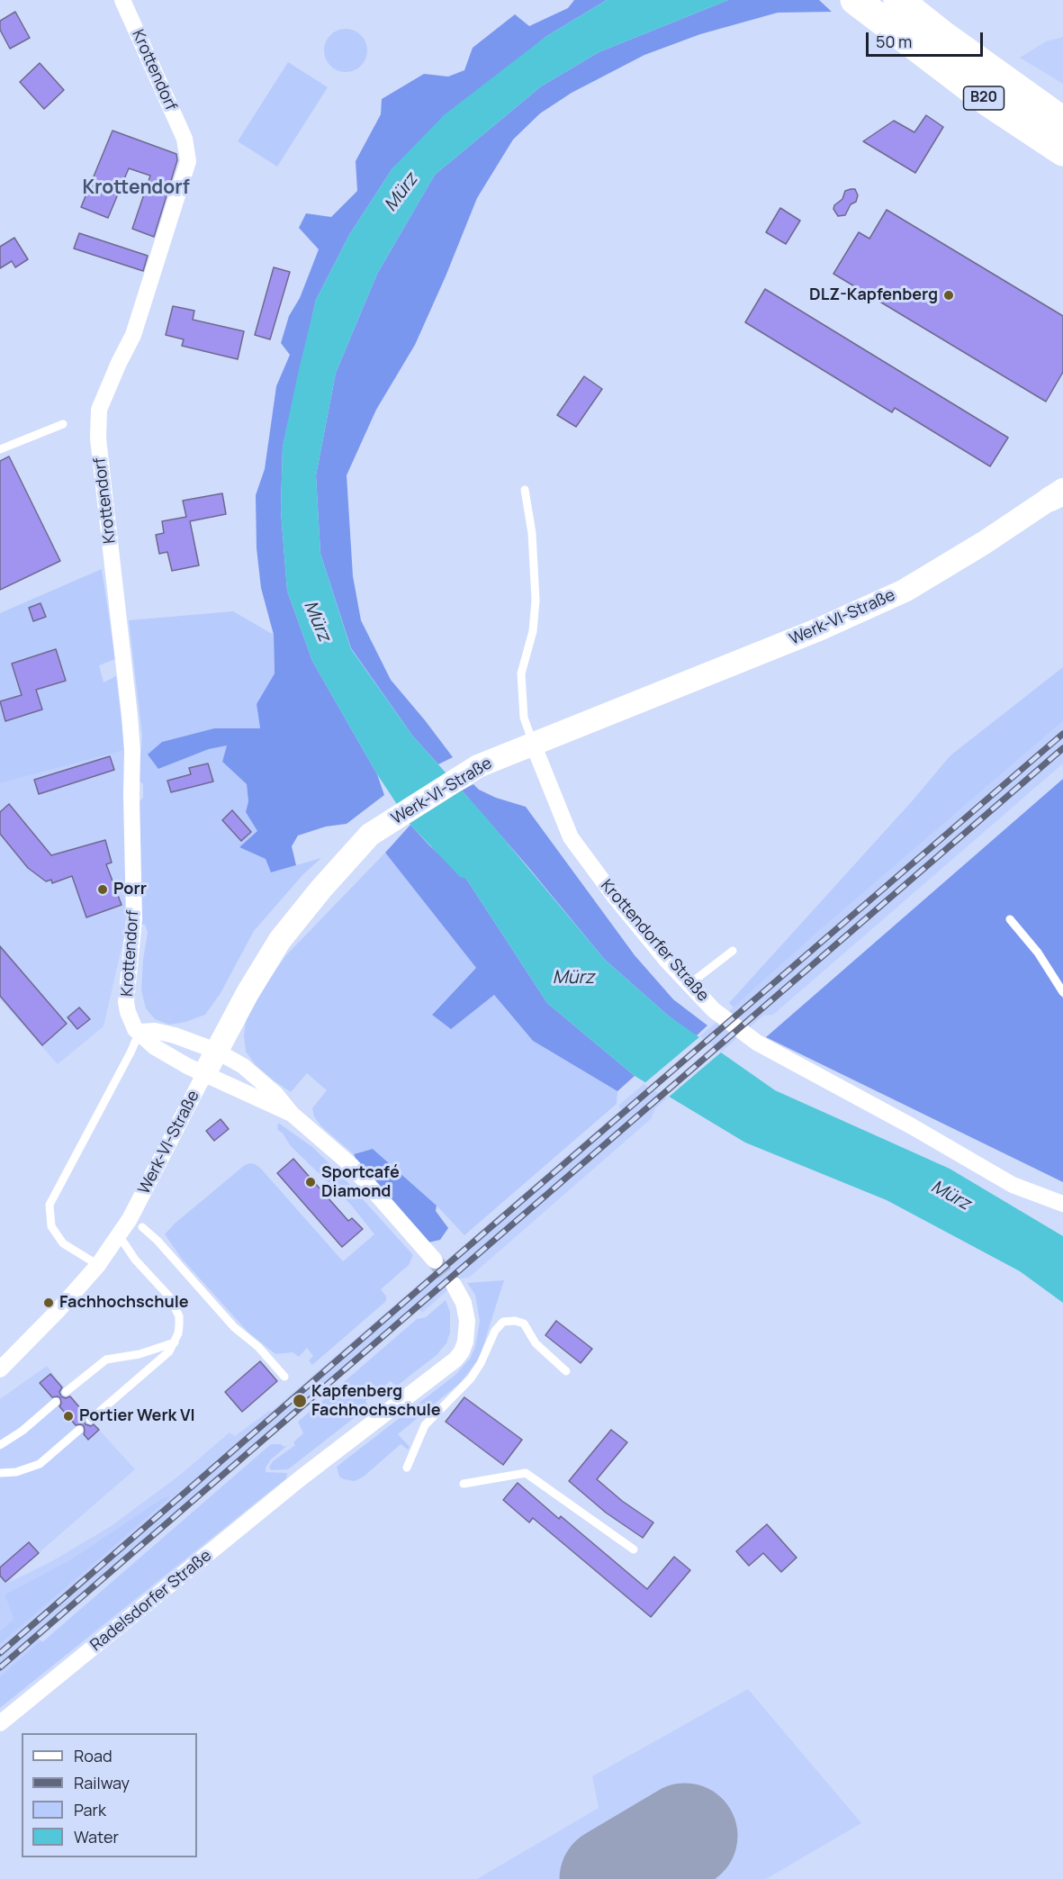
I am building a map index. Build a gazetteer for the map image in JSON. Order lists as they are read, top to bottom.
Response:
{
  "streets": {
    "highway": ["B20"],
    "main road": ["Werk-VI-Straße"],
    "street": ["Krottendorf", "Krottendorfer Straße", "Radelsdorfer Straße"]
  },
  "crossings": [
    ["Werk-VI-Straße", "Krottendorfer Straße"]
  ],
  "districts": ["Krottendorf"],
  "water": ["Mürz"],
  "places": [
    "DLZ-Kapfenberg",
    "Porr",
    "Sportcafé Diamond",
    "Fachhochschule",
    "Kapfenberg Fachhochschule",
    "Portier Werk VI"
  ],
  "legend": [
    "Road",
    "Railway",
    "Park",
    "Water"
  ],
  "scale_bar": "50 m"
}
